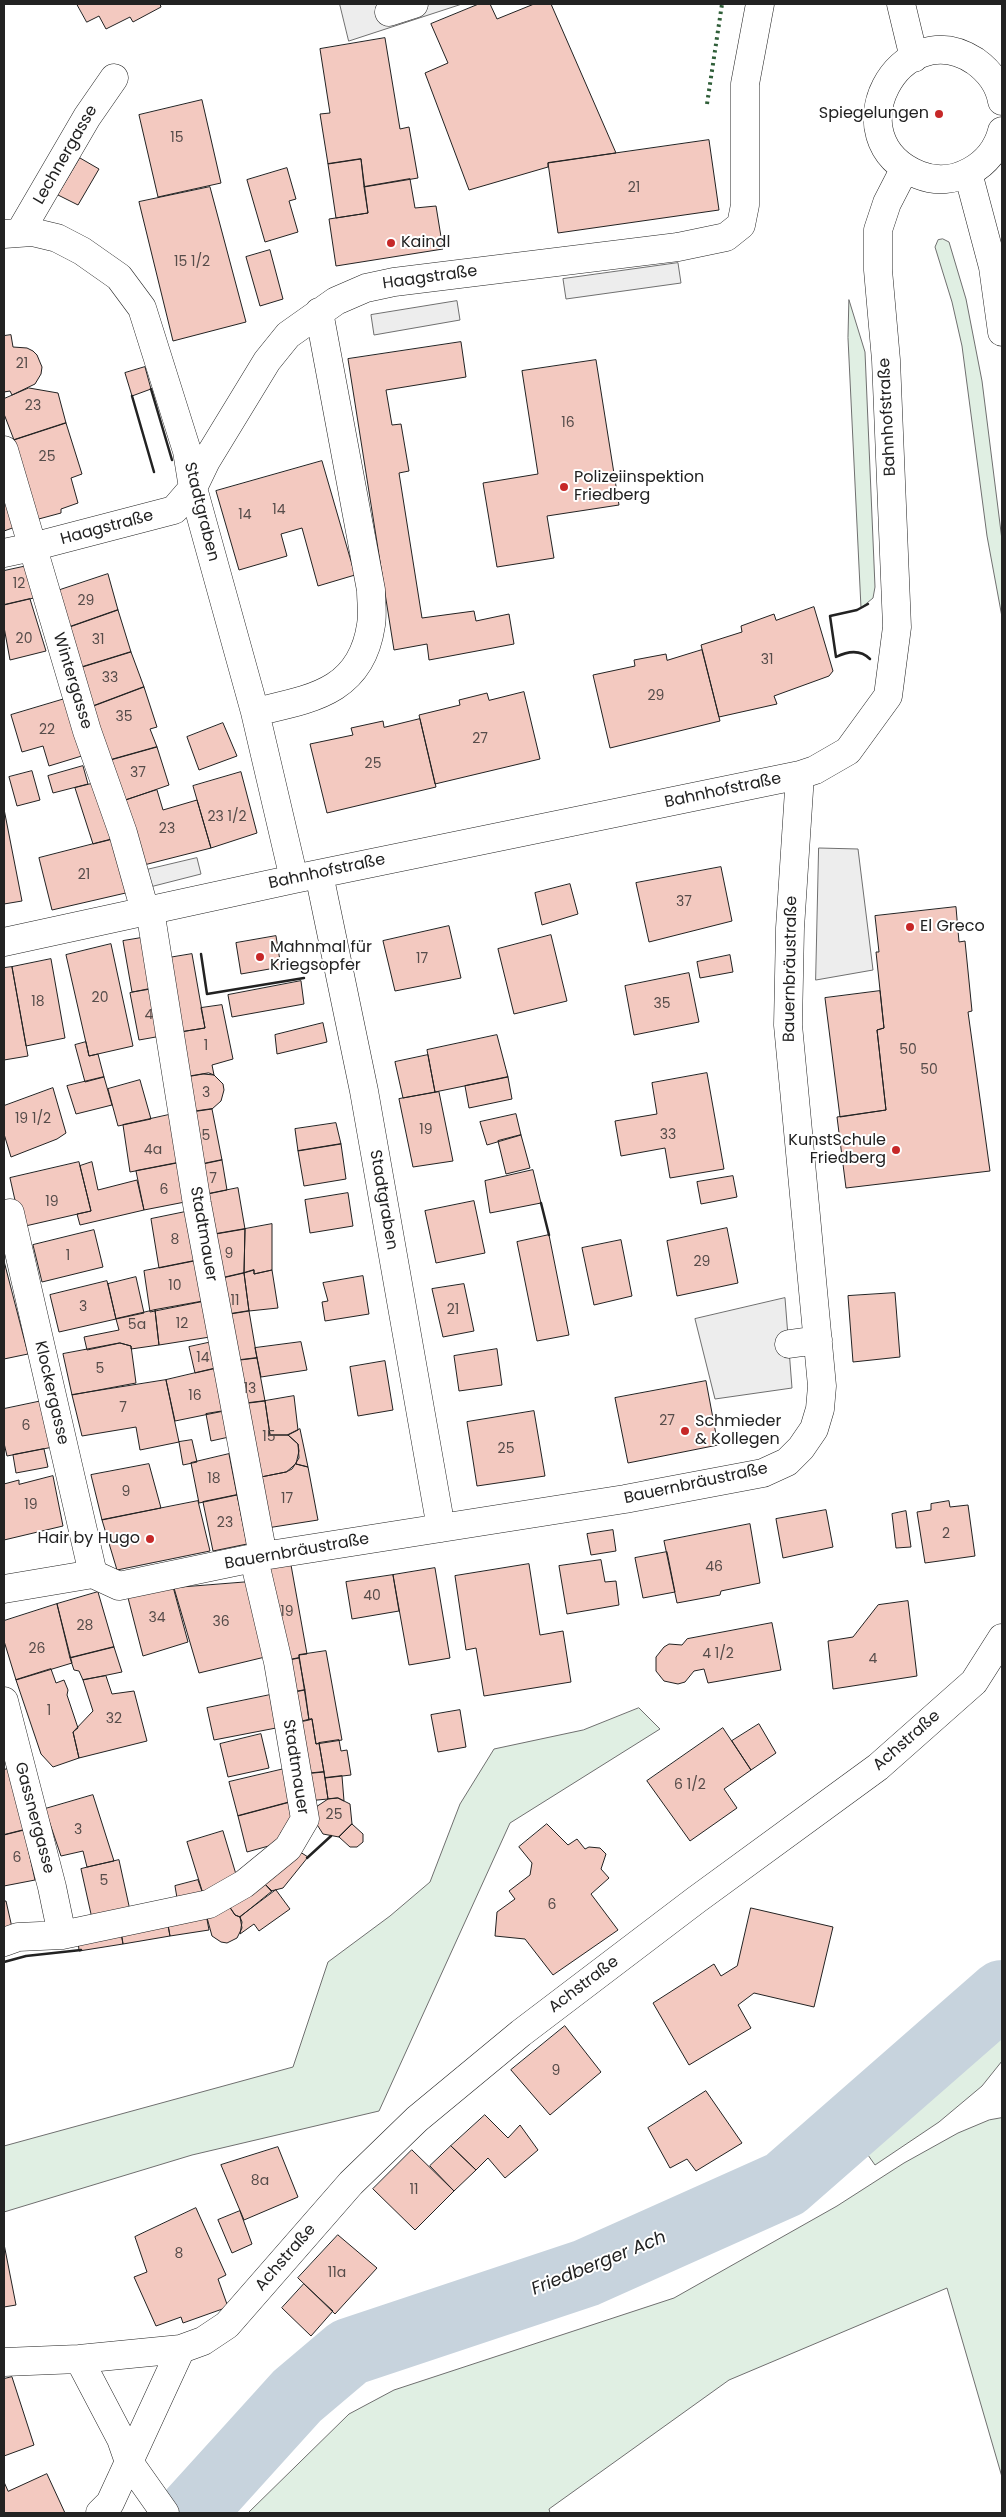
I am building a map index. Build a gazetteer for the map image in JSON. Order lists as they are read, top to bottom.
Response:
{
  "streets": {
    "street": [
      "Lechnergasse",
      "Haagstraße",
      "Bahnhofstraße",
      "Stadtgraben",
      "Wintergasse",
      "Bauernbräustraße",
      "Stadtmauer",
      "Klockergasse",
      "Achstraße",
      "Gassnergasse"
    ]
  },
  "crossings": [
    ["Lechnergasse", "Stadtgraben"],
    ["Haagstraße", "Stadtgraben"],
    ["Haagstraße", "Wintergasse"],
    ["Bahnhofstraße", "Stadtgraben"],
    ["Bahnhofstraße", "Wintergasse"],
    ["Bahnhofstraße", "Bauernbräustraße"],
    ["Bahnhofstraße", "Stadtmauer"],
    ["Stadtgraben", "Bauernbräustraße"],
    ["Wintergasse", "Stadtmauer"],
    ["Bauernbräustraße", "Stadtmauer"],
    ["Bauernbräustraße", "Klockergasse"],
    ["Stadtmauer", "Gassnergasse"]
  ],
  "water": ["Friedberger Ach"],
  "places": [
    "Spiegelungen",
    "Kaindl",
    "Polizeiinspektion Friedberg",
    "El Greco",
    "Mahnmal für Kriegsopfer",
    "KunstSchule Friedberg",
    "Schmieder & Kollegen",
    "Hair by Hugo"
  ],
  "house_numbers": [
    "15",
    "21",
    "15 1/2",
    "21",
    "23",
    "16",
    "25",
    "14",
    "14",
    "12",
    "29",
    "20",
    "31",
    "31",
    "33",
    "29",
    "35",
    "22",
    "27",
    "25",
    "37",
    "23 1/2",
    "23",
    "21",
    "37",
    "17",
    "20",
    "18",
    "35",
    "4",
    "1",
    "50",
    "50",
    "3",
    "19 1/2",
    "19",
    "33",
    "5",
    "4a",
    "7",
    "6",
    "19",
    "8",
    "9",
    "1",
    "29",
    "10",
    "11",
    "3",
    "21",
    "12",
    "5a",
    "14",
    "5",
    "13",
    "16",
    "7",
    "27",
    "6",
    "15",
    "25",
    "18",
    "9",
    "17",
    "19",
    "23",
    "2",
    "46",
    "40",
    "19",
    "34",
    "36",
    "28",
    "26",
    "4 1/2",
    "4",
    "1",
    "32",
    "6 1/2",
    "25",
    "3",
    "6",
    "5",
    "6",
    "9",
    "8a",
    "11",
    "8",
    "11a"
  ]
}
